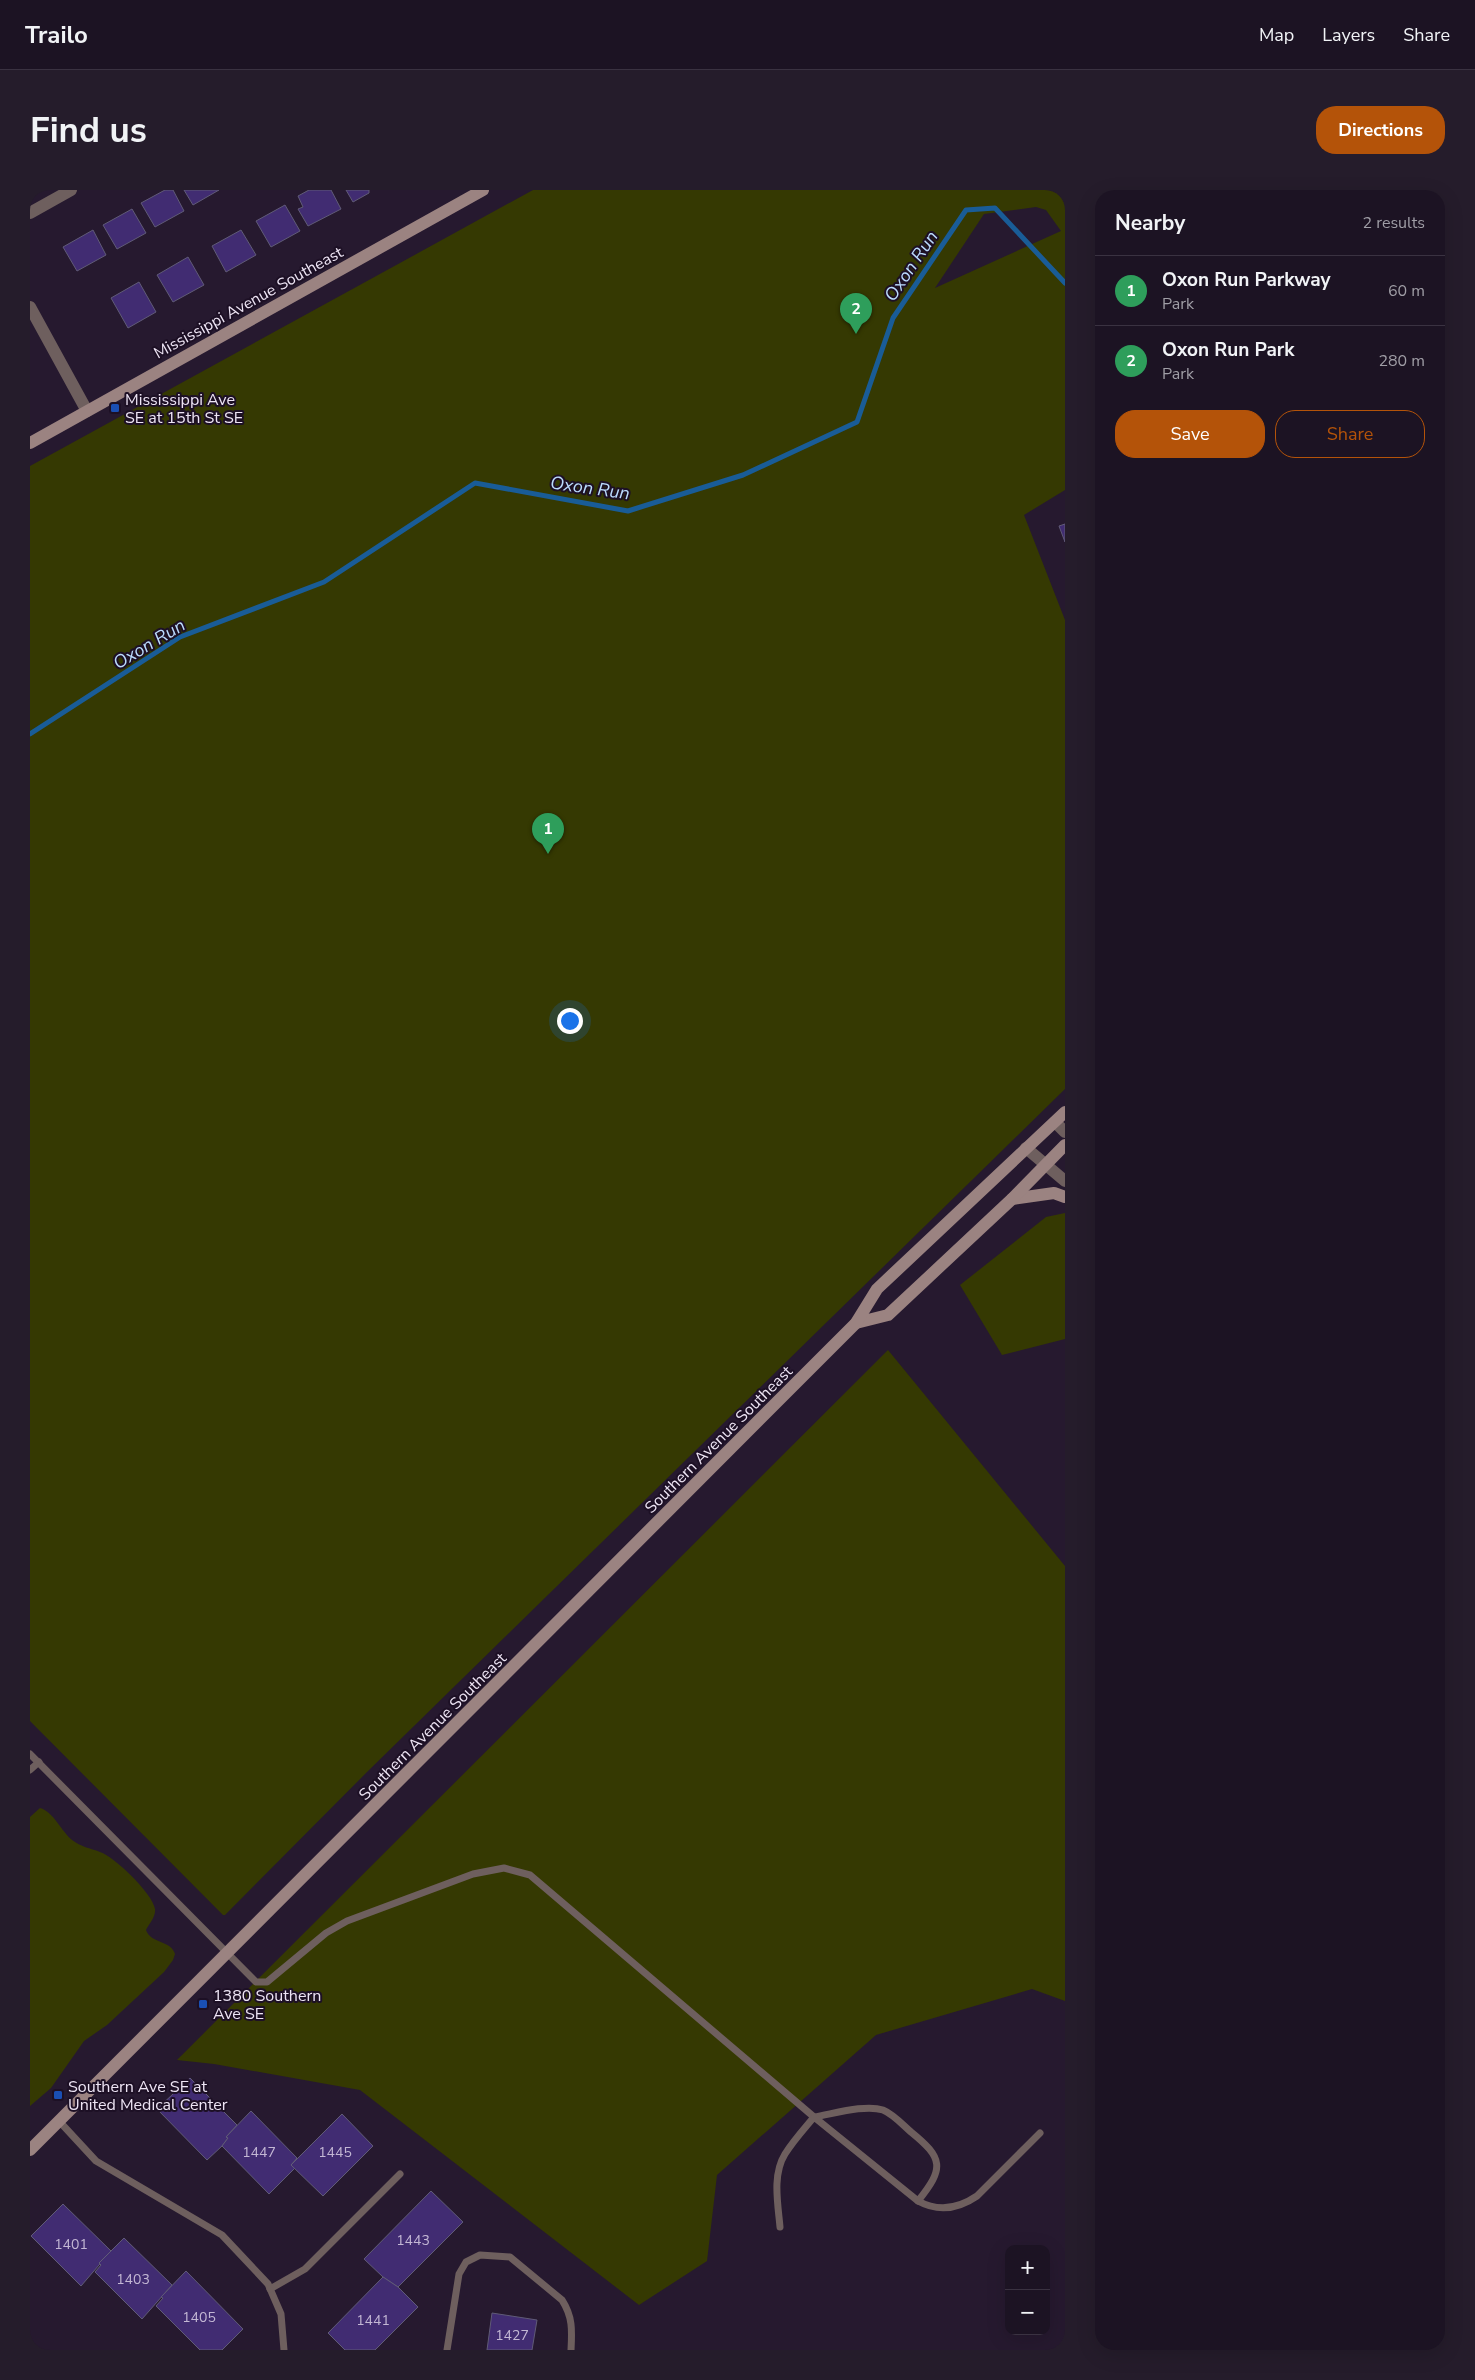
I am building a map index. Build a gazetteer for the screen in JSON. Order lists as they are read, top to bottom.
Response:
{
  "streets": {
    "main road": ["Mississippi Avenue Southeast", "Southern Avenue Southeast"]
  },
  "water": ["Oxon Run"],
  "places": {
    "transit": ["Mississippi Ave SE at 15th St SE", "1380 Southern Ave SE", "Southern Ave SE at United Medical Center"]
  },
  "house_numbers": [
    "1447",
    "1445",
    "1443",
    "1401",
    "1403",
    "1405",
    "1441",
    "1427"
  ],
  "page": {
    "header": "Trailo",
    "nav": ["Map", "Layers", "Share"],
    "buttons": [
      "Directions",
      ["Save", "Share"]
    ],
    "title": "Find us",
    "heading": ["Nearby", "2 results"],
    "list": [
      {
        "mark": "1",
        "name": "Oxon Run Parkway",
        "note": "Park",
        "value": "60 m"
      },
      {
        "mark": "2",
        "name": "Oxon Run Park",
        "note": "Park",
        "value": "280 m"
      }
    ],
    "pins": ["2", "1"],
    "map_buttons": ["+", "−"]
  }
}
